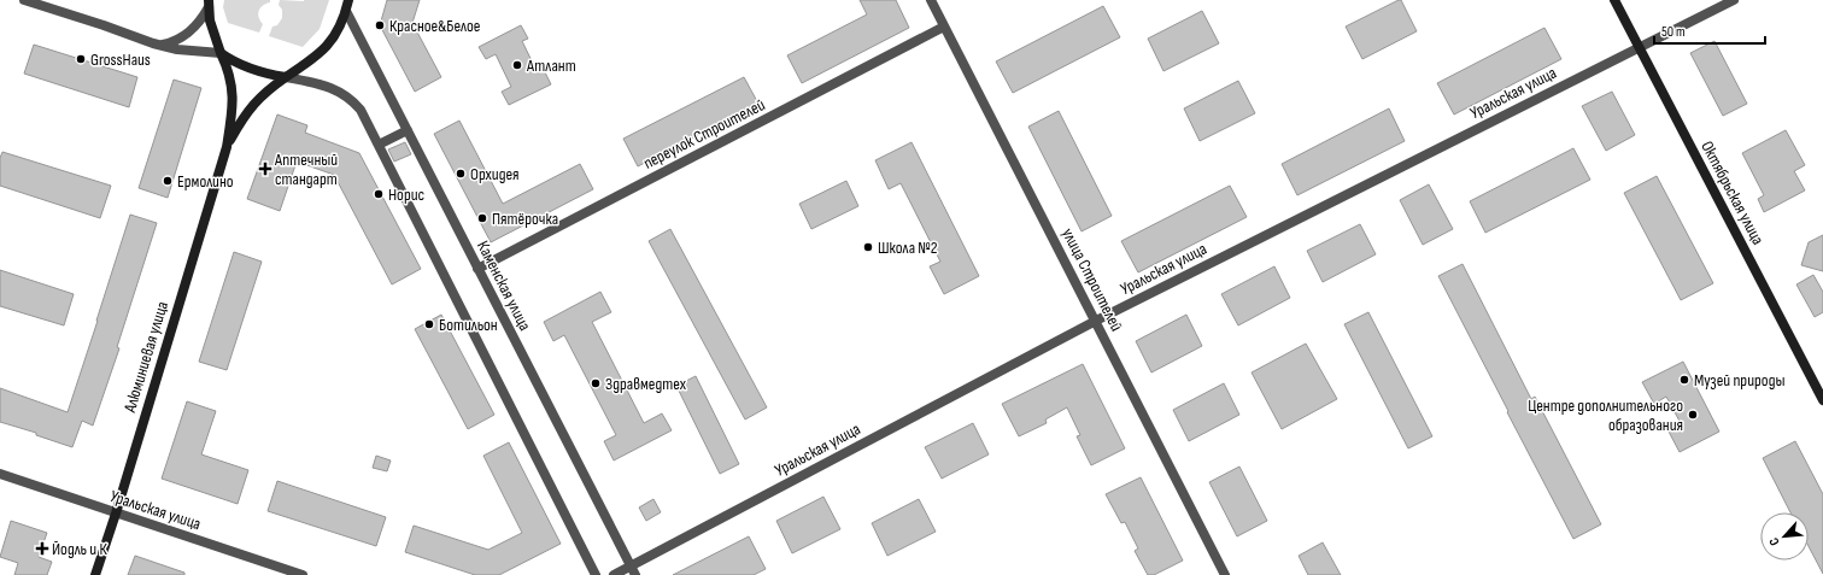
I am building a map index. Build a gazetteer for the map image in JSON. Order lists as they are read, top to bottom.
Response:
{
  "streets": {
    "main road": ["Октябрьская улица", "Алюминиевая улица"],
    "street": [
      "Уральская улица",
      "переулок Строителей",
      "улица Строителей",
      "Каменская улица"
    ]
  },
  "crossings": [
    ["Уральская улица", "Октябрьская улица"],
    ["Уральская улица", "улица Строителей"],
    ["Уральская улица", "Каменская улица"],
    ["Уральская улица", "Алюминиевая улица"],
    ["переулок Строителей", "улица Строителей"],
    ["переулок Строителей", "Каменская улица"]
  ],
  "places": {
    "other": [
      "Красное&Белое",
      "GrossHaus",
      "Атлант",
      "Орхидея",
      "Ермолино",
      "Норис",
      "Пятёрочка",
      "Школа №2",
      "Ботильон",
      "Музей природы",
      "Здравмедтех",
      "Центре дополнительного образования"
    ],
    "health": ["Аптечный стандарт", "Йодль и К"]
  },
  "scale_bar": "50 m",
  "north": "bottom left"
}
